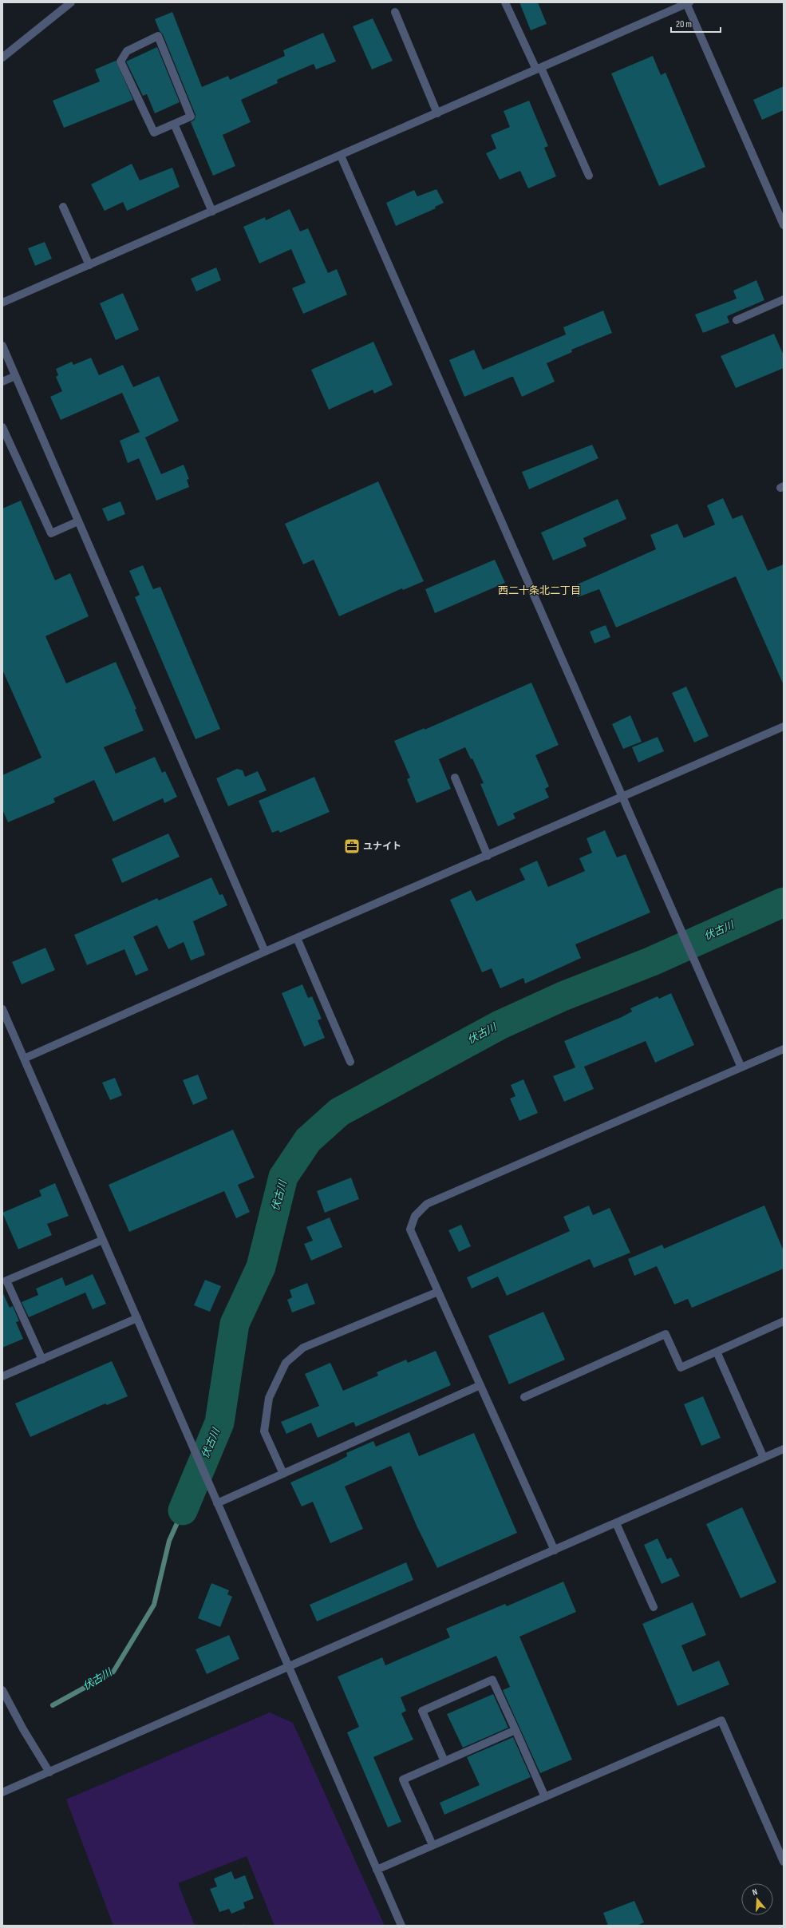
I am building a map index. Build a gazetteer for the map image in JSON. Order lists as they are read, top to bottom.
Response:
{
  "districts": ["西二十条北二丁目"],
  "water": ["伏古川"],
  "places": {
    "office": ["ユナイト"]
  },
  "scale_bar": "20 m",
  "north": "top"
}
